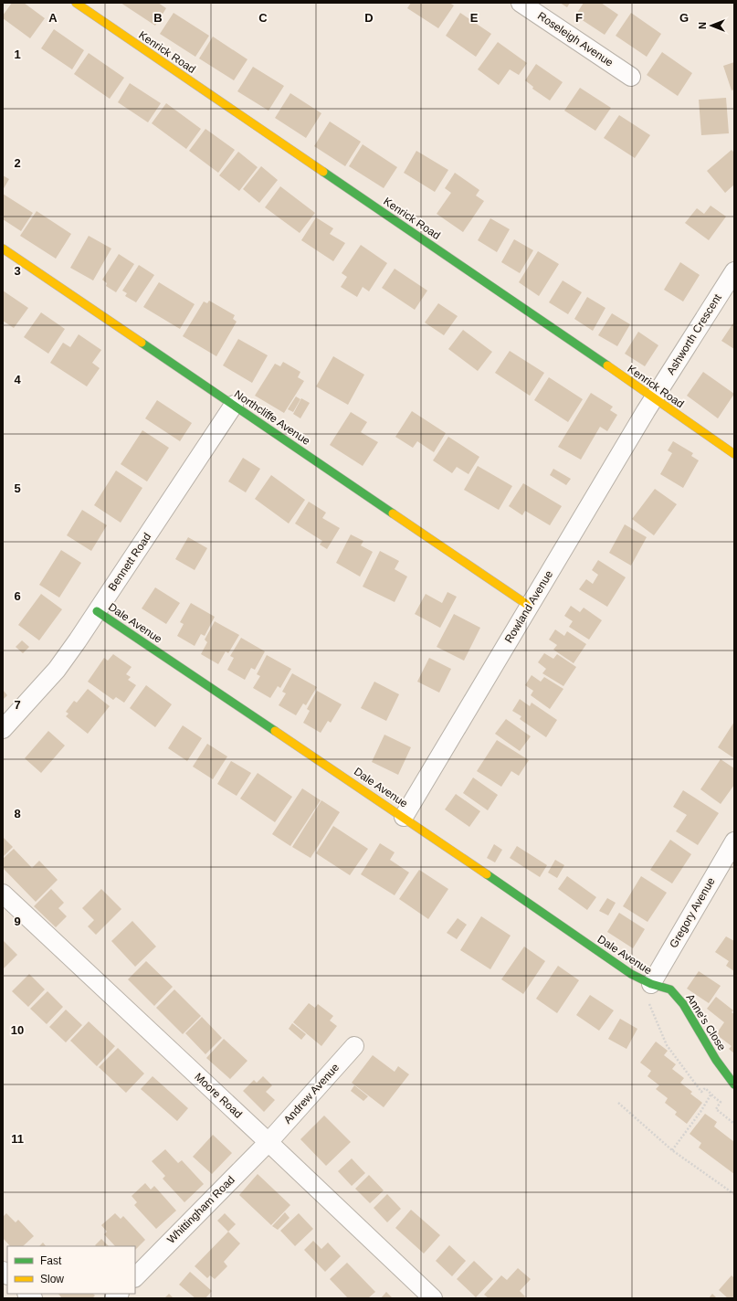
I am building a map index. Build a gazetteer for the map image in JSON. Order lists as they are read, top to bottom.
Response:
{
  "streets": {
    "street": [
      "Roseleigh Avenue",
      "Kenrick Road",
      "Ashworth Crescent",
      "Northcliffe Avenue",
      "Bennett Road",
      "Rowland Avenue",
      "Dale Avenue",
      "Gregory Avenue",
      "Anne's Close",
      "Andrew Avenue",
      "Moore Road",
      "Whittingham Road"
    ]
  },
  "crossings": [
    ["Kenrick Road", "Ashworth Crescent"],
    ["Kenrick Road", "Rowland Avenue"],
    ["Ashworth Crescent", "Rowland Avenue"],
    ["Northcliffe Avenue", "Bennett Road"],
    ["Northcliffe Avenue", "Rowland Avenue"],
    ["Bennett Road", "Dale Avenue"],
    ["Rowland Avenue", "Dale Avenue"],
    ["Dale Avenue", "Gregory Avenue"],
    ["Dale Avenue", "Anne's Close"],
    ["Gregory Avenue", "Anne's Close"],
    ["Andrew Avenue", "Moore Road"],
    ["Andrew Avenue", "Whittingham Road"],
    ["Moore Road", "Whittingham Road"]
  ],
  "legend": ["Fast", "Slow"],
  "north": "left",
  "grid": {
    "columns": [
      "A",
      "B",
      "C",
      "D",
      "E",
      "F",
      "G"
    ],
    "rows": [
      "1",
      "2",
      "3",
      "4",
      "5",
      "6",
      "7",
      "8",
      "9",
      "10",
      "11"
    ]
  }
}
